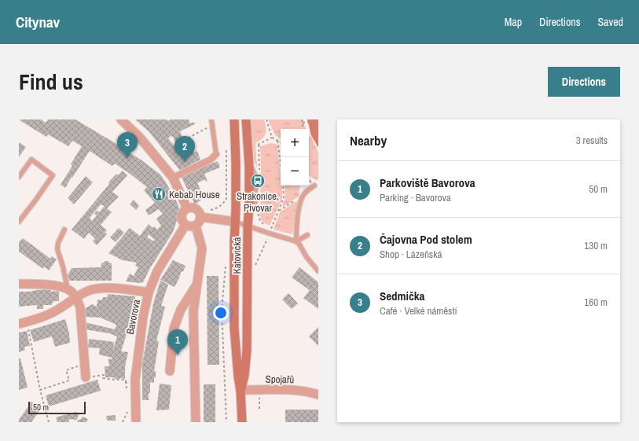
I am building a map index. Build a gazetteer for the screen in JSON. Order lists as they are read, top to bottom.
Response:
{
  "streets": {
    "main road": ["Katovická"],
    "street": ["Bavorova", "Spojařů"]
  },
  "crossings": [
    ["Katovická", "Spojařů"]
  ],
  "places": {
    "bus stop": ["Strakonice, Pivovar"],
    "restaurant": ["Kebab House"]
  },
  "scale_bar": "50 m",
  "page": {
    "header": "Citynav",
    "nav": ["Map", "Directions", "Saved"],
    "title": "Find us",
    "buttons": "Directions",
    "heading": ["Nearby", "3 results"],
    "map_buttons": ["+", "−"],
    "pins": ["3", "2", "1"],
    "list": [
      {
        "mark": "1",
        "name": "Parkoviště Bavorova",
        "note": "Parking · Bavorova",
        "value": "50 m"
      },
      {
        "mark": "2",
        "name": "Čajovna Pod stolem",
        "note": "Shop · Lázeňská",
        "value": "130 m"
      },
      {
        "mark": "3",
        "name": "Sedmička",
        "note": "Café · Velké náměstí",
        "value": "160 m"
      }
    ],
    "scale": "50 m"
  }
}
